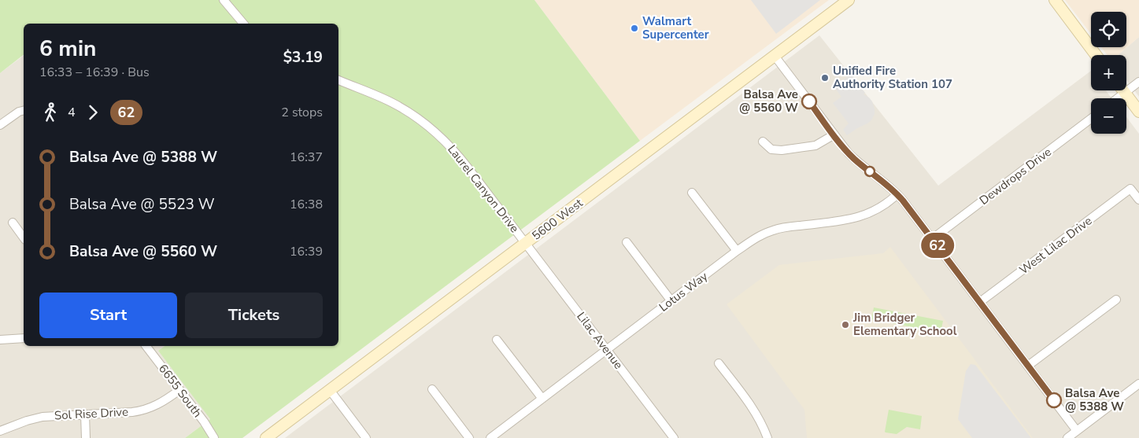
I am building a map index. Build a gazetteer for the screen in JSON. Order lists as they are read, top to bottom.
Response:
{
  "streets": {
    "main road": ["5600 West"],
    "street": [
      "Dewdrops Drive",
      "Laurel Canyon Drive",
      "West Lilac Drive",
      "Lotus Way",
      "Lilac Avenue",
      "6655 South",
      "Sol Rise Drive"
    ]
  },
  "crossings": [
    ["Laurel Canyon Drive", "5600 West"],
    ["Laurel Canyon Drive", "Lilac Avenue"],
    ["5600 West", "Lilac Avenue"],
    ["Lotus Way", "Lilac Avenue"],
    ["6655 South", "Sol Rise Drive"]
  ],
  "places": [
    "Walmart Supercenter",
    "Unified Fire Authority Station 107",
    "Balsa Ave @ 5560 W",
    "Jim Bridger Elementary School",
    "Balsa Ave @ 5388 W"
  ],
  "lines": ["bus line 62"],
  "page": {
    "on_map": "62",
    "map_buttons": ["+", "−"],
    "heading": ["6 min", "16:33 – 16:39 · Bus", "$3.19"],
    "legs": ["4", "62", "2 stops"],
    "list": [
      {
        "name": "Balsa Ave @ 5388 W",
        "value": "16:37"
      },
      {
        "name": "Balsa Ave @ 5523 W",
        "value": "16:38"
      },
      {
        "name": "Balsa Ave @ 5560 W",
        "value": "16:39"
      }
    ],
    "buttons": ["Start", "Tickets"]
  }
}
